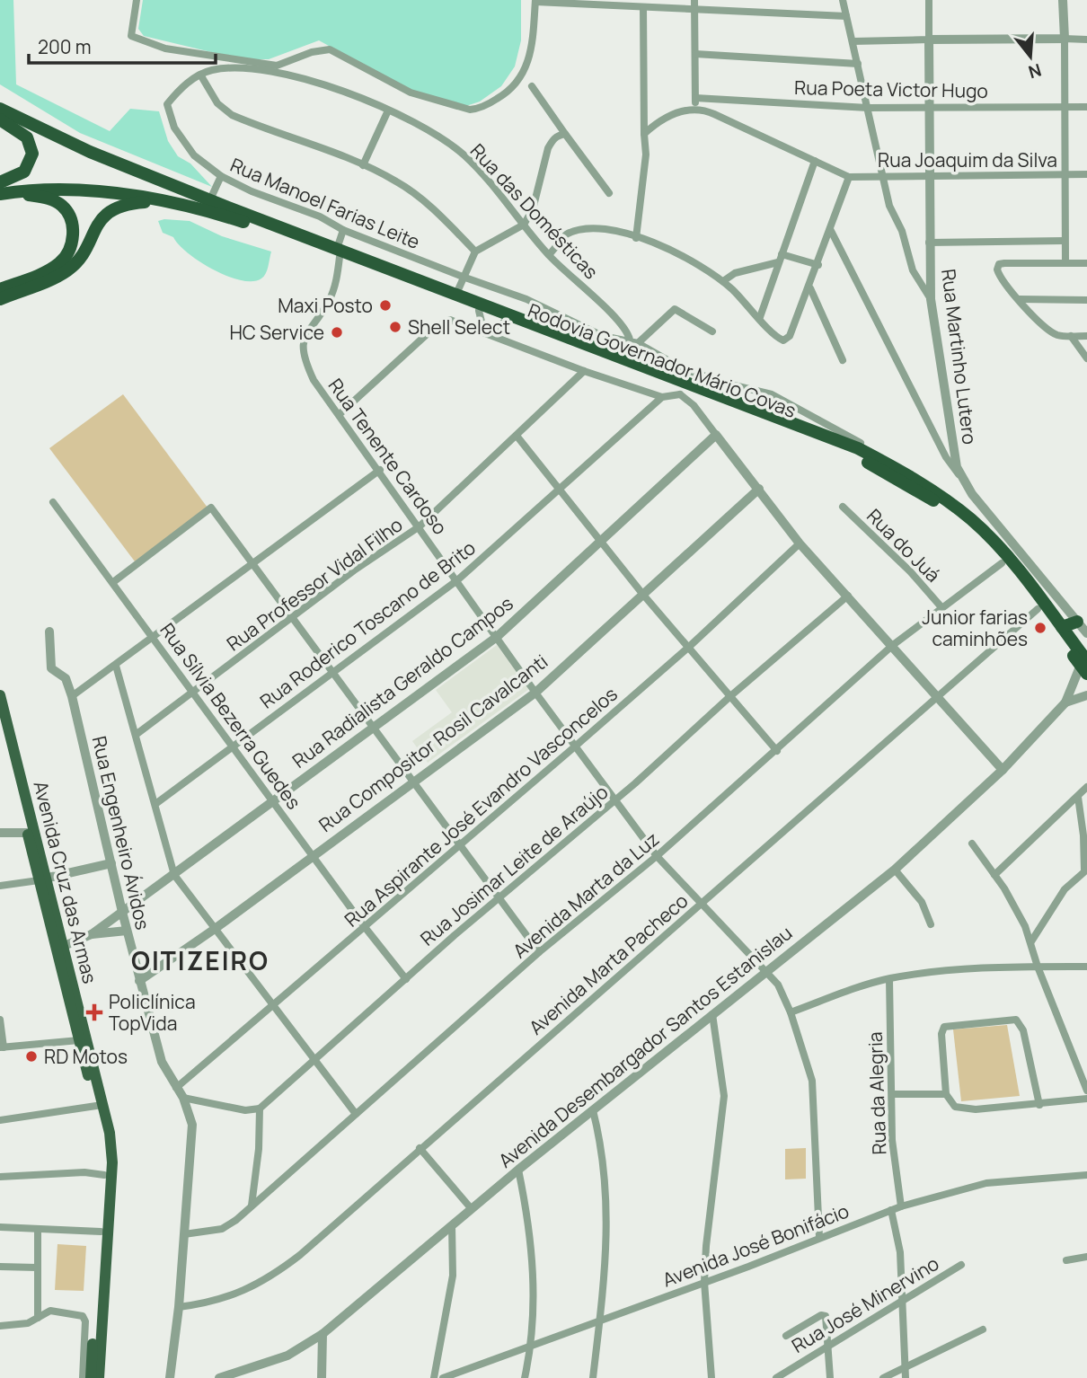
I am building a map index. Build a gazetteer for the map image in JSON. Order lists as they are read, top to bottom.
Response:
{
  "streets": {
    "highway": ["Rodovia Governador Mário Covas"],
    "main road": ["Avenida Cruz das Armas"],
    "street": [
      "Rua Poeta Victor Hugo",
      "Rua Joaquim da Silva",
      "Rua Manoel Farias Leite",
      "Rua das Domésticas",
      "Rua Martinho Lutero",
      "Rua Tenente Cardoso",
      "Rua do Juá",
      "Rua Professor Vidal Filho",
      "Rua Roderico Toscano de Brito",
      "Rua Radialista Geraldo Campos",
      "Rua Sílvia Bezerra Guedes",
      "Rua Compositor Rosil Cavalcanti",
      "Rua Aspirante José Evandro Vasconcelos",
      "Rua Engenheiro Ávidos",
      "Rua Josimar Leite de Araújo",
      "Avenida Marta da Luz",
      "Avenida Marta Pacheco",
      "Avenida Desembargador Santos Estanislau",
      "Rua da Alegria",
      "Avenida José Bonifácio",
      "Rua José Minervino"
    ]
  },
  "crossings": [
    ["Rua Poeta Victor Hugo", "Rua Martinho Lutero"],
    ["Rua Joaquim da Silva", "Rua Martinho Lutero"],
    ["Rua Manoel Farias Leite", "Rua das Domésticas"],
    ["Rua Manoel Farias Leite", "Rodovia Governador Mário Covas"],
    ["Rodovia Governador Mário Covas", "Rua Tenente Cardoso"],
    ["Rodovia Governador Mário Covas", "Avenida Marta da Luz"],
    ["Rodovia Governador Mário Covas", "Avenida Marta Pacheco"],
    ["Rodovia Governador Mário Covas", "Avenida Desembargador Santos Estanislau"],
    ["Rua Tenente Cardoso", "Rua Professor Vidal Filho"],
    ["Rua Tenente Cardoso", "Rua Roderico Toscano de Brito"],
    ["Rua Tenente Cardoso", "Rua Radialista Geraldo Campos"],
    ["Rua Tenente Cardoso", "Rua Compositor Rosil Cavalcanti"],
    ["Rua Tenente Cardoso", "Rua Aspirante José Evandro Vasconcelos"],
    ["Rua Tenente Cardoso", "Rua Josimar Leite de Araújo"],
    ["Rua Tenente Cardoso", "Avenida Marta da Luz"],
    ["Rua Tenente Cardoso", "Avenida Marta Pacheco"],
    ["Rua Tenente Cardoso", "Avenida Desembargador Santos Estanislau"],
    ["Rua Tenente Cardoso", "Avenida José Bonifácio"],
    ["Rua do Juá", "Avenida Marta da Luz"],
    ["Rua Professor Vidal Filho", "Rua Sílvia Bezerra Guedes"],
    ["Rua Roderico Toscano de Brito", "Rua Sílvia Bezerra Guedes"],
    ["Rua Radialista Geraldo Campos", "Rua Sílvia Bezerra Guedes"],
    ["Rua Radialista Geraldo Campos", "Rua Engenheiro Ávidos"],
    ["Rua Sílvia Bezerra Guedes", "Rua Compositor Rosil Cavalcanti"],
    ["Rua Sílvia Bezerra Guedes", "Rua Aspirante José Evandro Vasconcelos"],
    ["Rua Sílvia Bezerra Guedes", "Rua Josimar Leite de Araújo"],
    ["Rua Compositor Rosil Cavalcanti", "Rua Engenheiro Ávidos"],
    ["Rua Aspirante José Evandro Vasconcelos", "Rua Engenheiro Ávidos"],
    ["Rua Engenheiro Ávidos", "Avenida Marta da Luz"],
    ["Rua Engenheiro Ávidos", "Avenida Marta Pacheco"],
    ["Rua da Alegria", "Avenida José Bonifácio"]
  ],
  "districts": ["OITIZEIRO"],
  "places": {
    "other": [
      "Maxi Posto",
      "Shell Select",
      "HC Service",
      "Junior farias caminhões",
      "RD Motos"
    ],
    "health": ["Policlínica TopVida"]
  },
  "scale_bar": "200 m",
  "north": "bottom"
}
